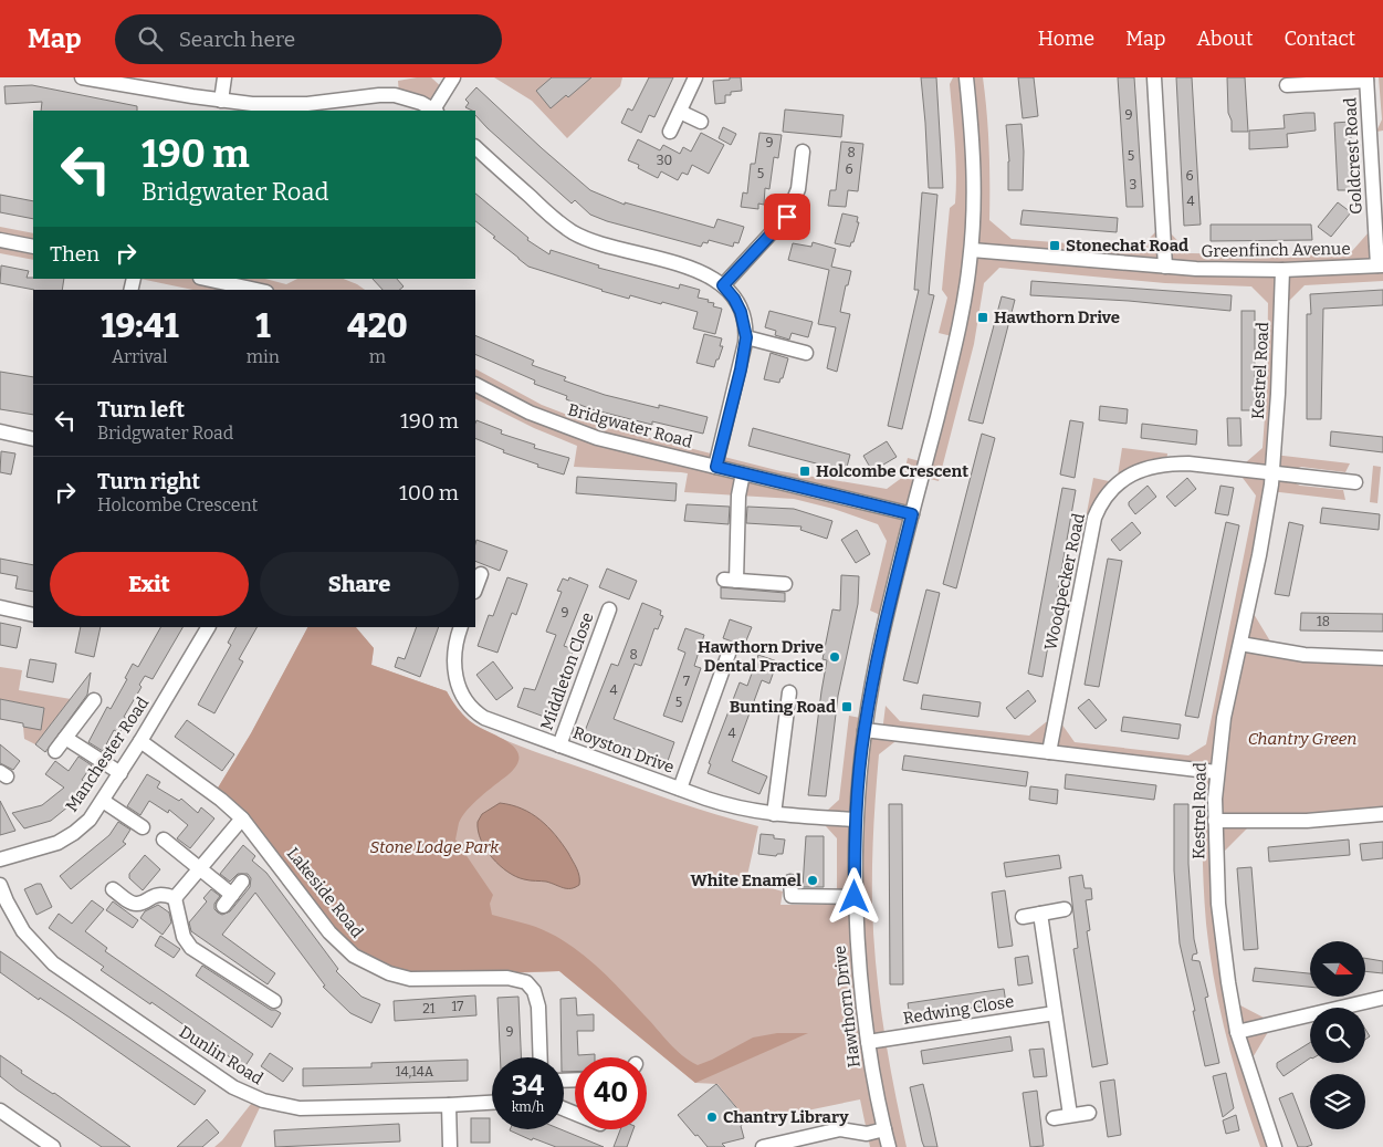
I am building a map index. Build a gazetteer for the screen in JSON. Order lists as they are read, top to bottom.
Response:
{
  "streets": {
    "street": [
      "Goldcrest Road",
      "Greenfinch Avenue",
      "Kestrel Road",
      "Bridgwater Road",
      "Woodpecker Road",
      "Middleton Close",
      "Royston Drive",
      "Manchester Road",
      "Lakeside Road",
      "Hawthorn Drive",
      "Redwing Close",
      "Dunlin Road"
    ]
  },
  "crossings": [
    ["Goldcrest Road", "Greenfinch Avenue"],
    ["Greenfinch Avenue", "Kestrel Road"],
    ["Greenfinch Avenue", "Hawthorn Drive"],
    ["Kestrel Road", "Woodpecker Road"],
    ["Bridgwater Road", "Hawthorn Drive"],
    ["Middleton Close", "Royston Drive"],
    ["Royston Drive", "Hawthorn Drive"],
    ["Manchester Road", "Lakeside Road"],
    ["Hawthorn Drive", "Redwing Close"]
  ],
  "parks": ["Chantry Green", "Stone Lodge Park"],
  "places": {
    "transit": [
      "Stonechat Road",
      "Hawthorn Drive",
      "Holcombe Crescent",
      "Bunting Road"
    ],
    "other": ["Hawthorn Drive Dental Practice", "White Enamel", "Chantry Library"]
  },
  "house_numbers": [
    "9",
    "9",
    "8",
    "5",
    "30",
    "6",
    "5",
    "6",
    "3",
    "4",
    "9",
    "18",
    "8",
    "7",
    "4",
    "5",
    "4",
    "17",
    "21",
    "9",
    "14,14A"
  ],
  "north": "right",
  "page": {
    "header": "Map",
    "search": "Search here",
    "nav": [
      "Home",
      "Map",
      "About",
      "Contact"
    ],
    "turn": ["190 m", "Bridgwater Road"],
    "then": "Then",
    "eta": [
      "19:41",
      "Arrival",
      "1",
      "min",
      "420",
      "m"
    ],
    "list": [
      {
        "name": "Turn left",
        "note": "Bridgwater Road",
        "value": "190 m"
      },
      {
        "name": "Turn right",
        "note": "Holcombe Crescent",
        "value": "100 m"
      }
    ],
    "buttons": ["Exit", "Share"],
    "speed": "34 km/h",
    "limit": "40"
  }
}
